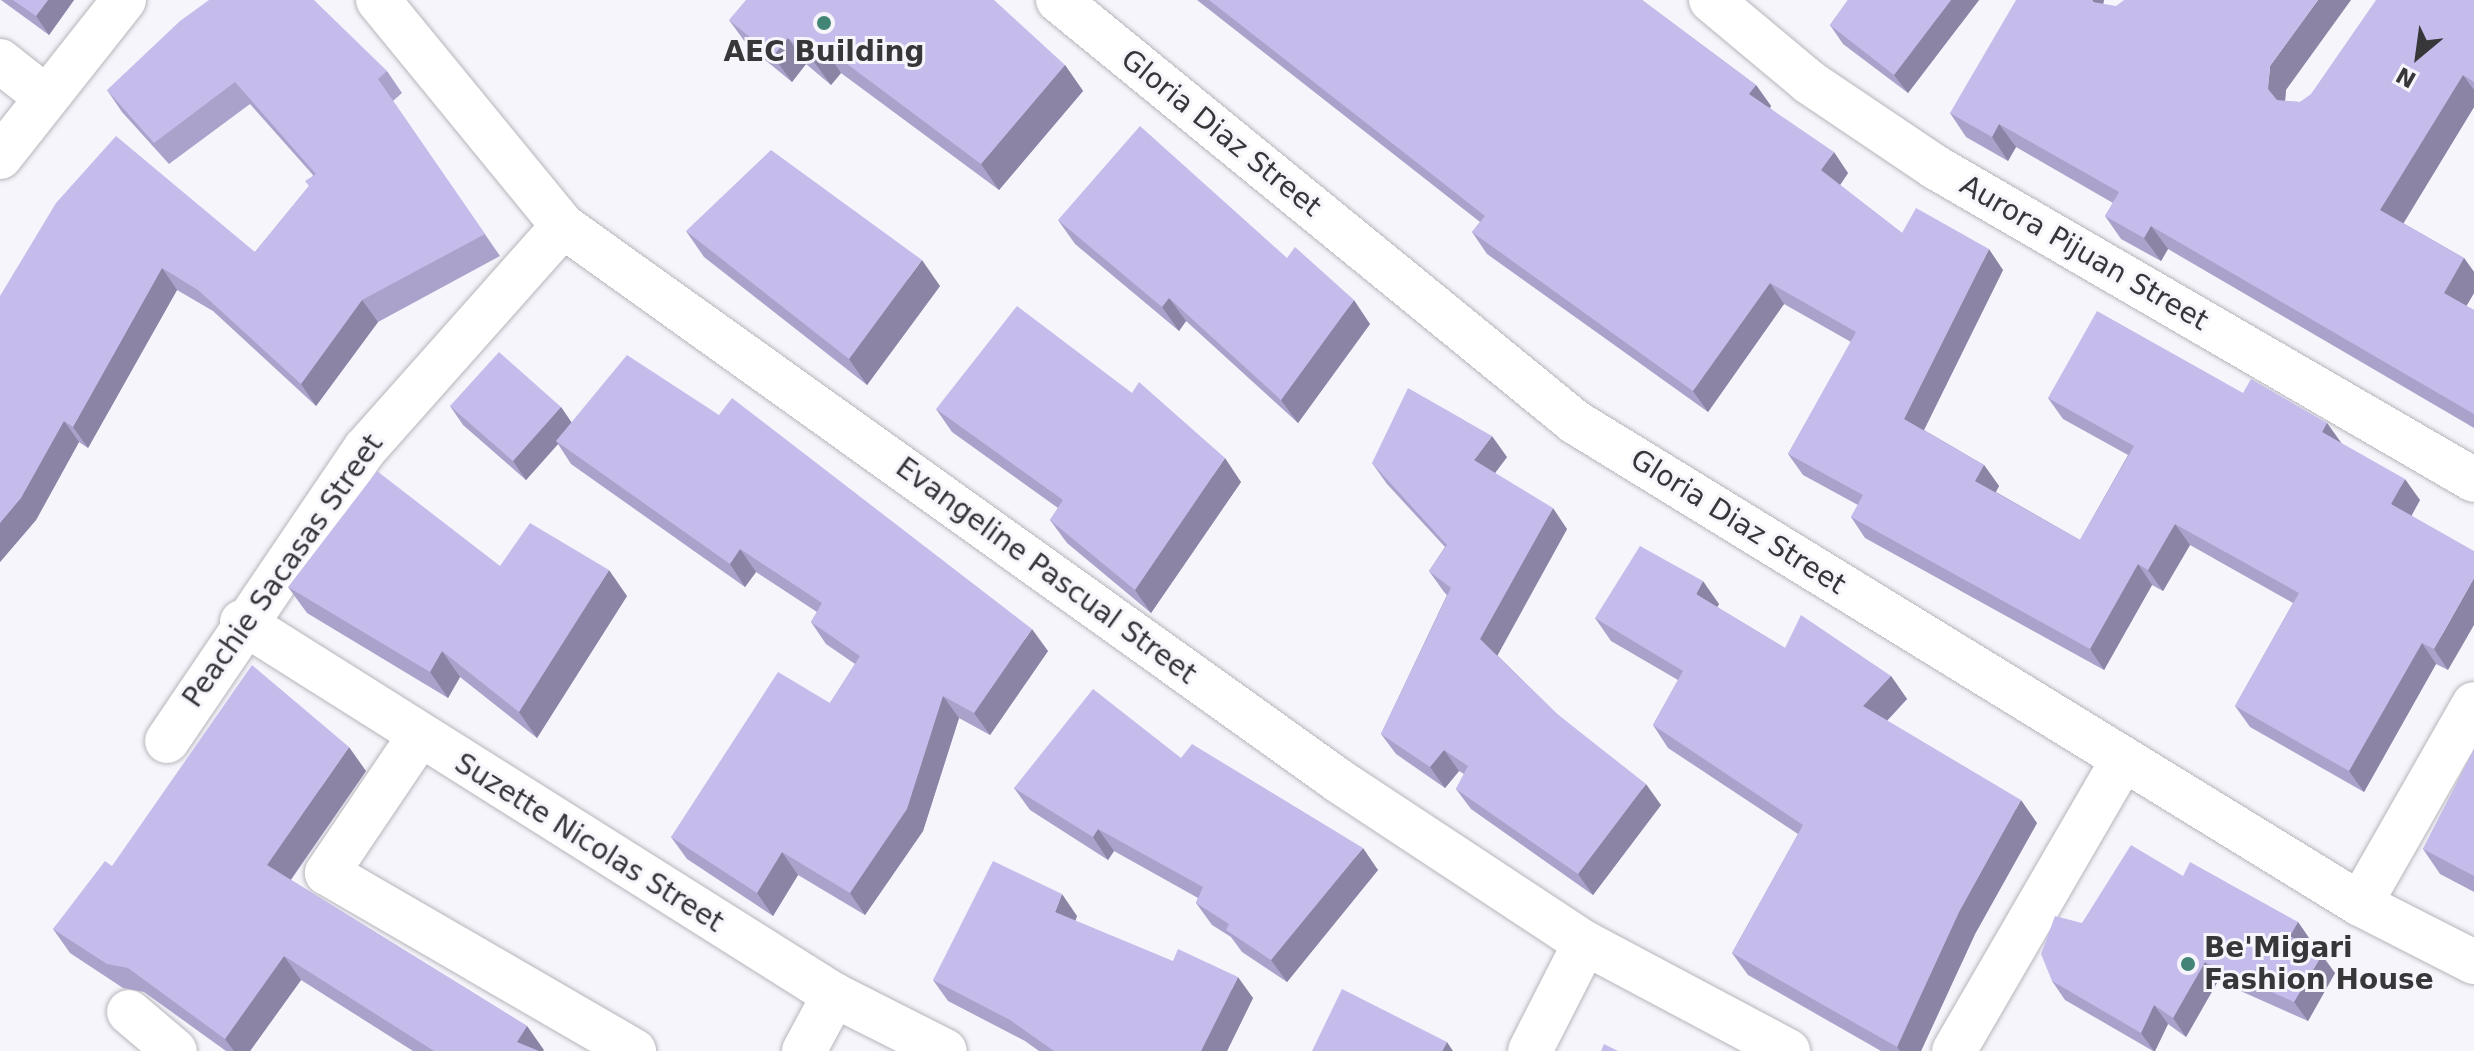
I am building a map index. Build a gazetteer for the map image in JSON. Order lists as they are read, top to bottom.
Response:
{
  "streets": {
    "street": [
      "Gloria Diaz Street",
      "Aurora Pijuan Street",
      "Peachie Sacasas Street",
      "Evangeline Pascual Street",
      "Suzette Nicolas Street"
    ]
  },
  "crossings": [
    ["Peachie Sacasas Street", "Evangeline Pascual Street"],
    ["Peachie Sacasas Street", "Suzette Nicolas Street"]
  ],
  "places": ["AEC Building", "Be'Migari Fashion House"],
  "north": "bottom left"
}
